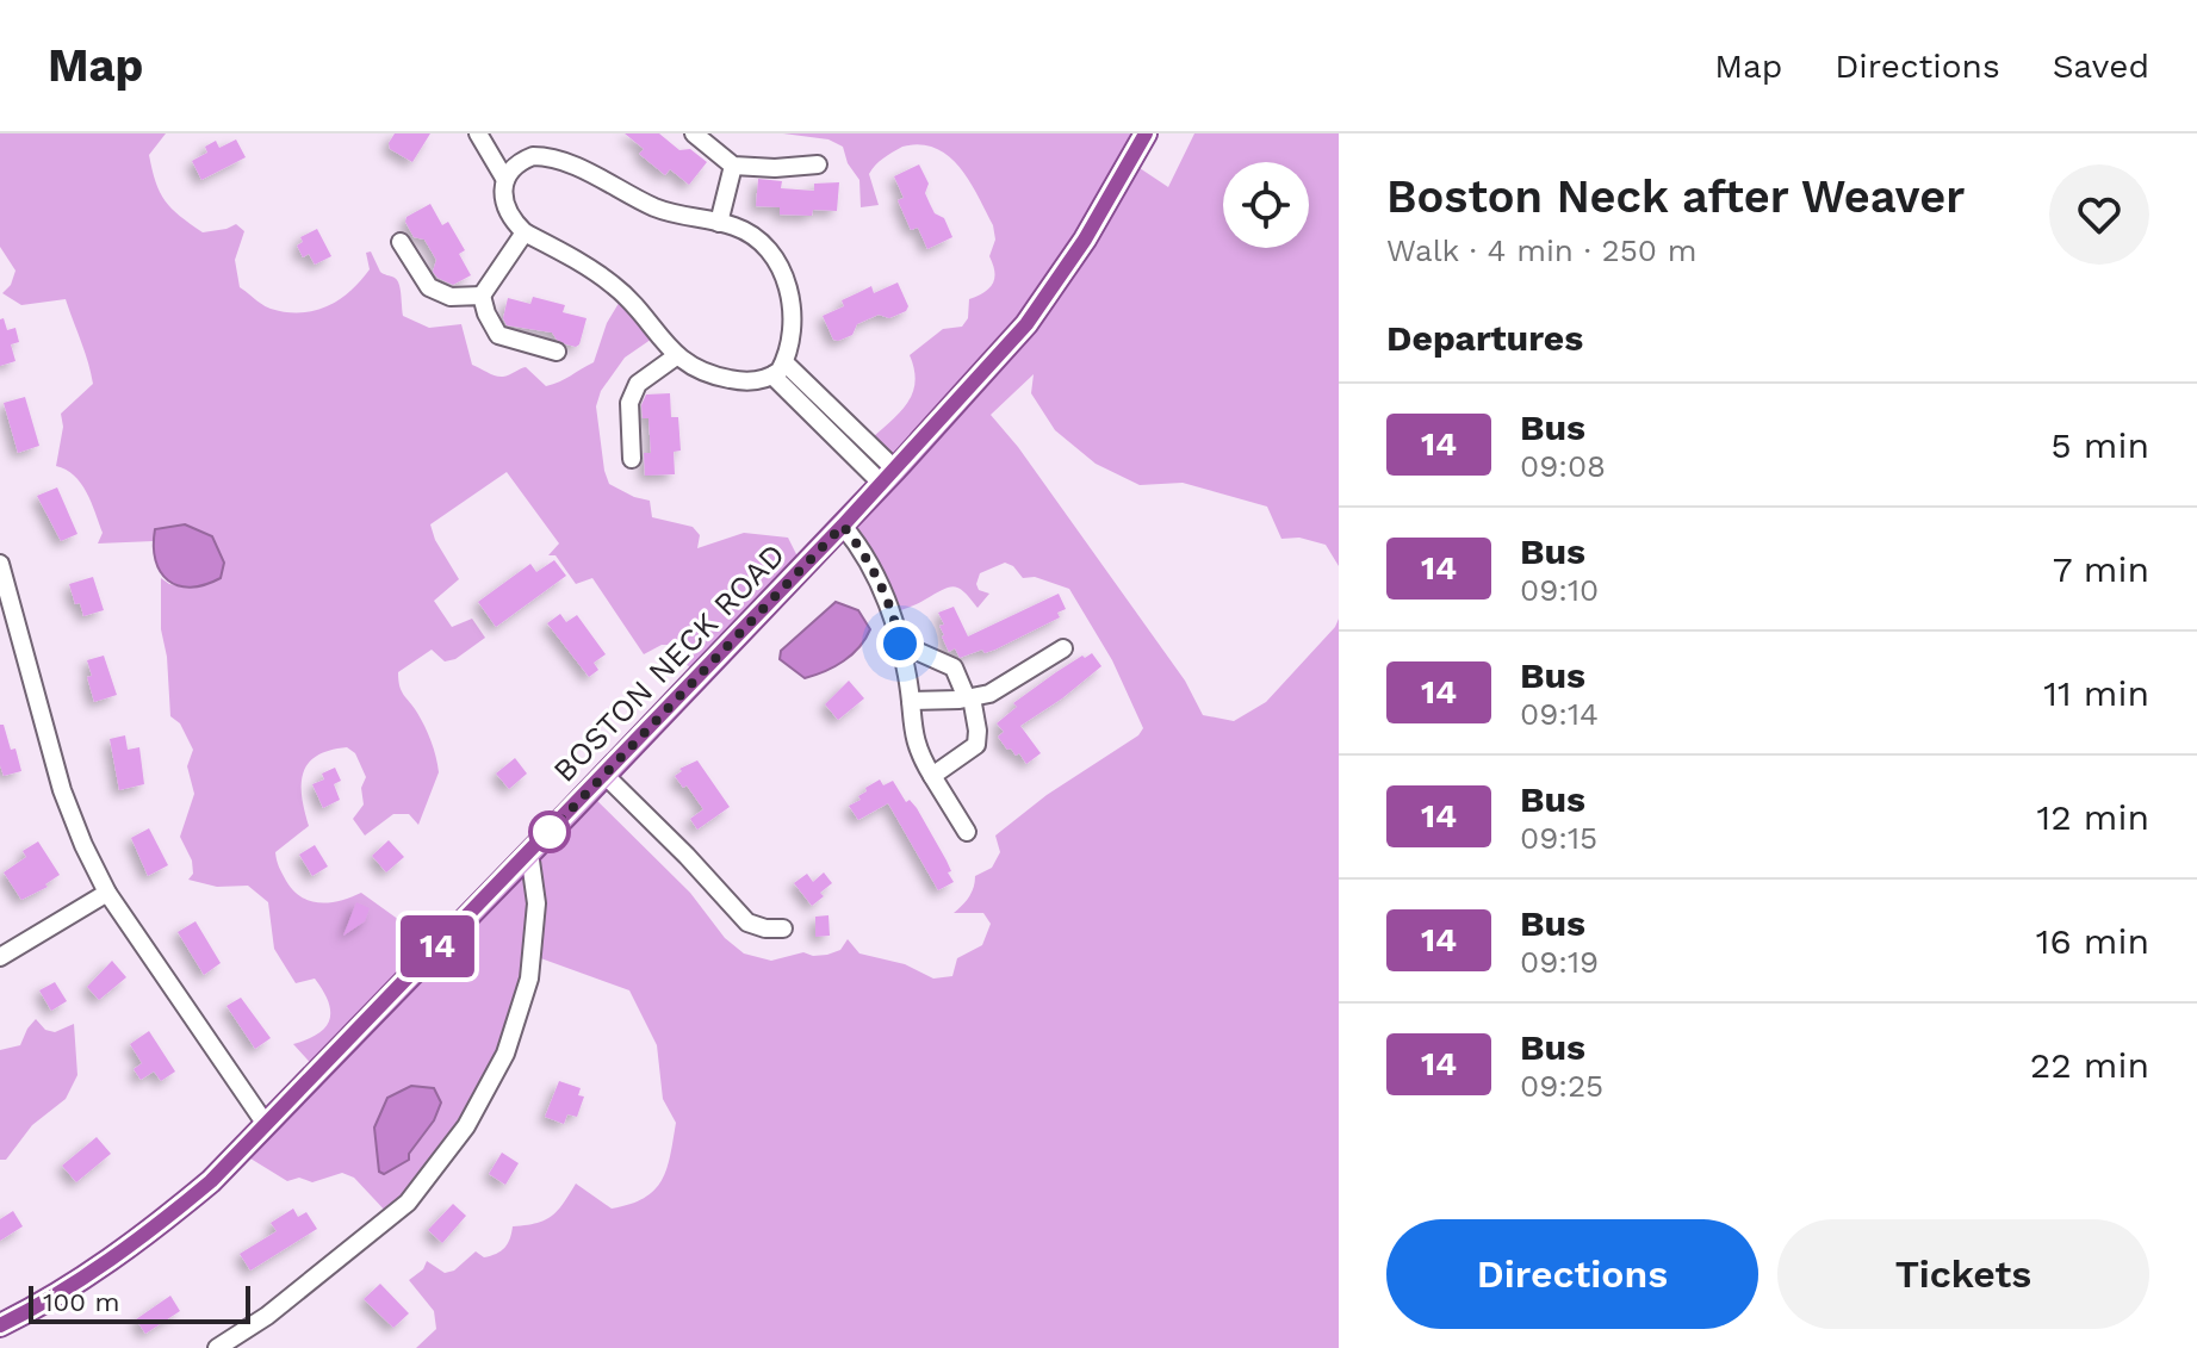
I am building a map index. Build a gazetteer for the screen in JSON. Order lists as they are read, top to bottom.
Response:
{
  "streets": {
    "main road": ["BOSTON NECK ROAD"]
  },
  "lines": ["bus line 14"],
  "scale_bar": "100 m",
  "page": {
    "header": "Map",
    "nav": ["Map", "Directions", "Saved"],
    "on_map": "14",
    "heading": [
      ["Boston Neck after Weaver", "Walk · 4 min · 250 m"],
      "Departures"
    ],
    "list": [
      {
        "mark": "14",
        "name": "Bus",
        "note": "09:08",
        "value": "5 min"
      },
      {
        "mark": "14",
        "name": "Bus",
        "note": "09:10",
        "value": "7 min"
      },
      {
        "mark": "14",
        "name": "Bus",
        "note": "09:14",
        "value": "11 min"
      },
      {
        "mark": "14",
        "name": "Bus",
        "note": "09:15",
        "value": "12 min"
      },
      {
        "mark": "14",
        "name": "Bus",
        "note": "09:19",
        "value": "16 min"
      },
      {
        "mark": "14",
        "name": "Bus",
        "note": "09:25",
        "value": "22 min"
      }
    ],
    "buttons": ["Directions", "Tickets"],
    "scale": "100 m"
  }
}
